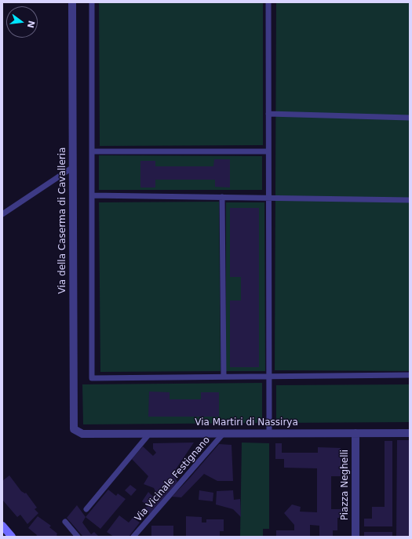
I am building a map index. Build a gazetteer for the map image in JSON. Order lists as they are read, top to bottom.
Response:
{
  "streets": {
    "street": ["Via della Caserma di Cavalleria", "Via Martiri di Nassirya", "Piazza Neghelli"],
    "lane": ["Via Vicinale Festignano"]
  },
  "crossings": [
    ["Via della Caserma di Cavalleria", "Via Martiri di Nassirya"],
    ["Via Martiri di Nassirya", "Via Vicinale Festignano"],
    ["Via Martiri di Nassirya", "Piazza Neghelli"]
  ],
  "north": "right"
}
